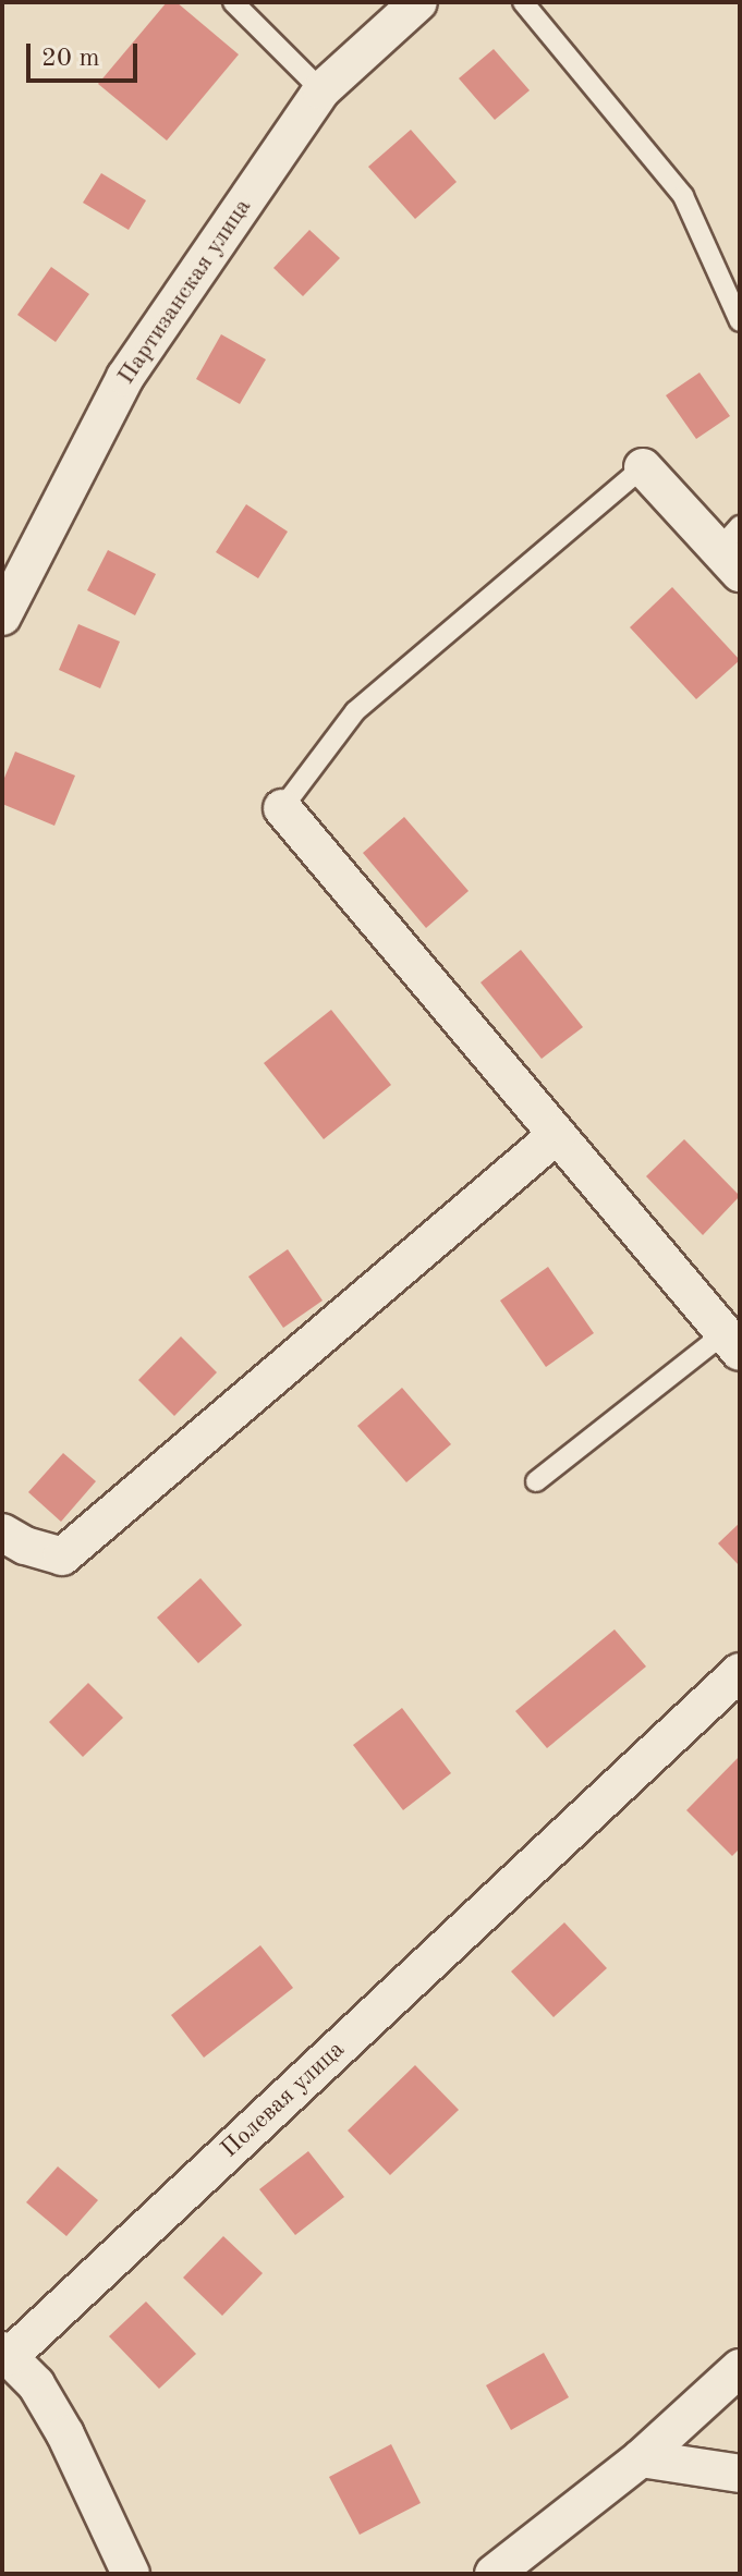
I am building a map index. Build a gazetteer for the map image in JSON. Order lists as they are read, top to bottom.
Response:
{
  "streets": {
    "street": ["Партизанская улица", "Полевая улица"]
  },
  "scale_bar": "20 m"
}
